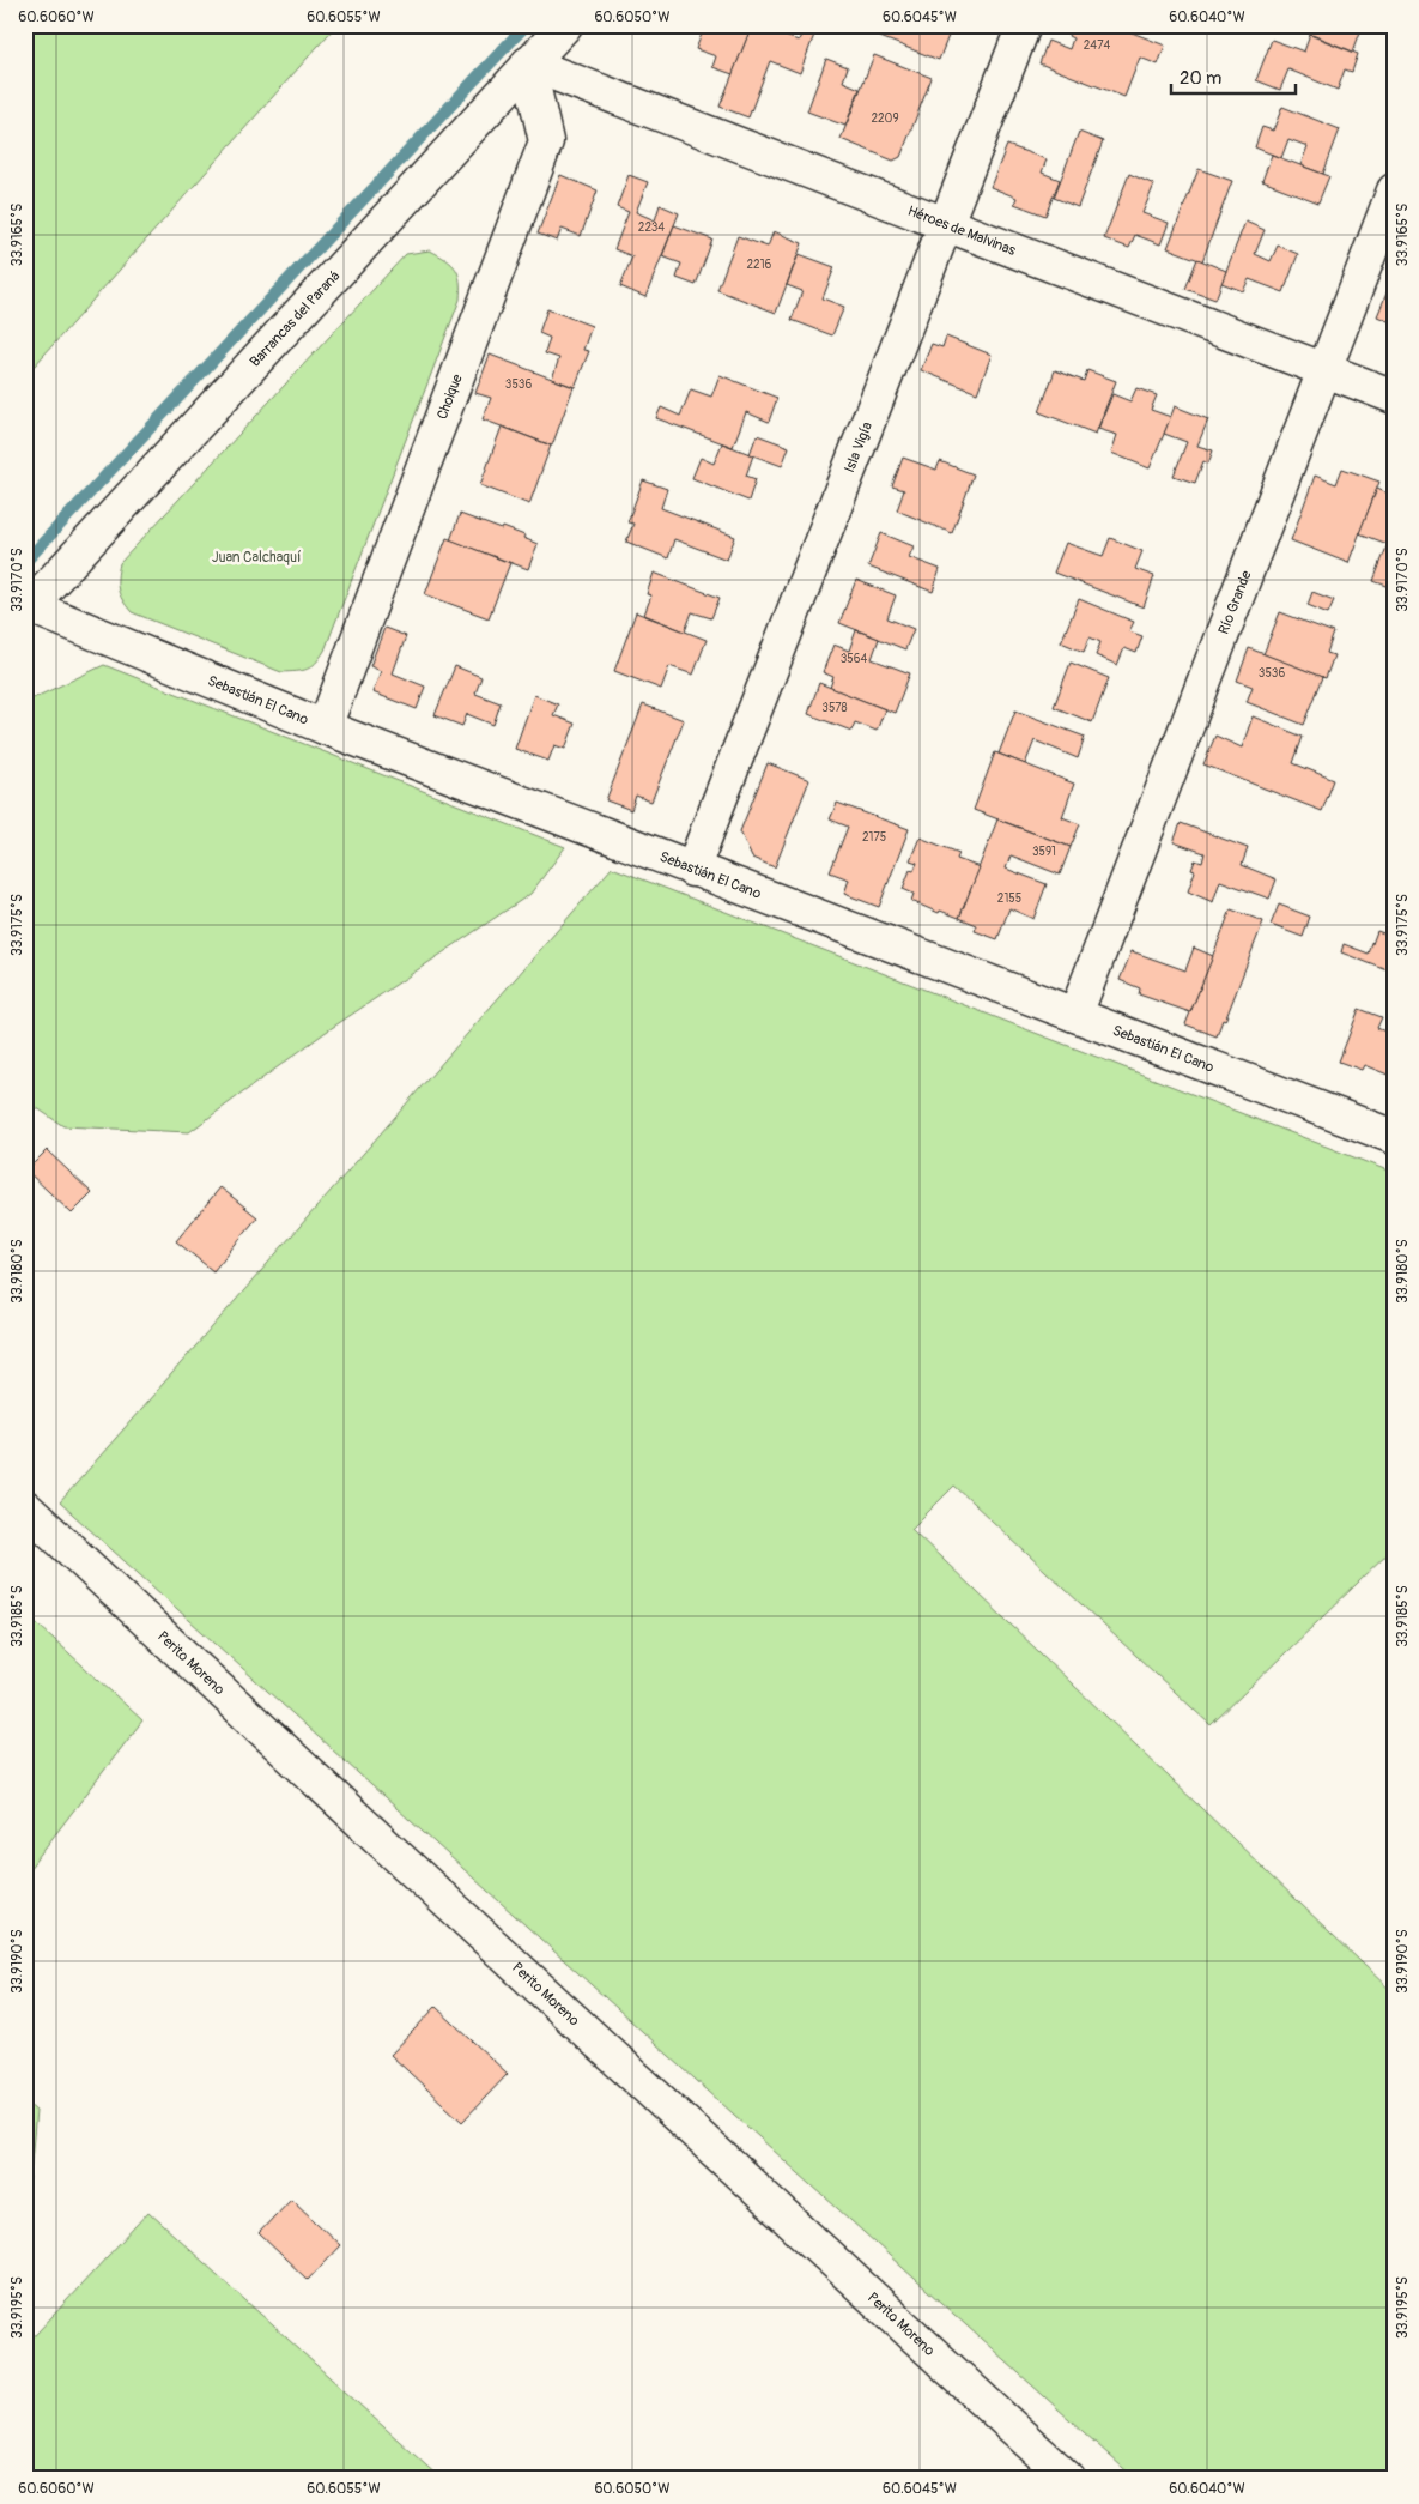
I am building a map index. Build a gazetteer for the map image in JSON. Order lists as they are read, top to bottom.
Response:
{
  "streets": {
    "street": [
      "Héroes de Malvinas",
      "Barrancas del Paraná",
      "Choique",
      "Isla Vigía",
      "Río Grande",
      "Sebastián El Cano",
      "Perito Moreno"
    ]
  },
  "crossings": [
    ["Héroes de Malvinas", "Barrancas del Paraná"],
    ["Héroes de Malvinas", "Choique"],
    ["Héroes de Malvinas", "Isla Vigía"],
    ["Héroes de Malvinas", "Río Grande"],
    ["Barrancas del Paraná", "Choique"],
    ["Barrancas del Paraná", "Sebastián El Cano"],
    ["Choique", "Sebastián El Cano"],
    ["Isla Vigía", "Sebastián El Cano"],
    ["Río Grande", "Sebastián El Cano"]
  ],
  "parks": ["Juan Calchaquí"],
  "house_numbers": [
    "2474",
    "2209",
    "2234",
    "2216",
    "3536",
    "3564",
    "3536",
    "3578",
    "2175",
    "3591",
    "2155"
  ],
  "scale_bar": "20 m",
  "coordinates": [
    "60.6060°W",
    "60.6055°W",
    "60.6050°W",
    "60.6045°W",
    "60.6040°W",
    "33.9165°S",
    "33.9170°S",
    "33.9175°S",
    "33.9180°S",
    "33.9185°S",
    "33.9190°S",
    "33.9195°S"
  ]
}
